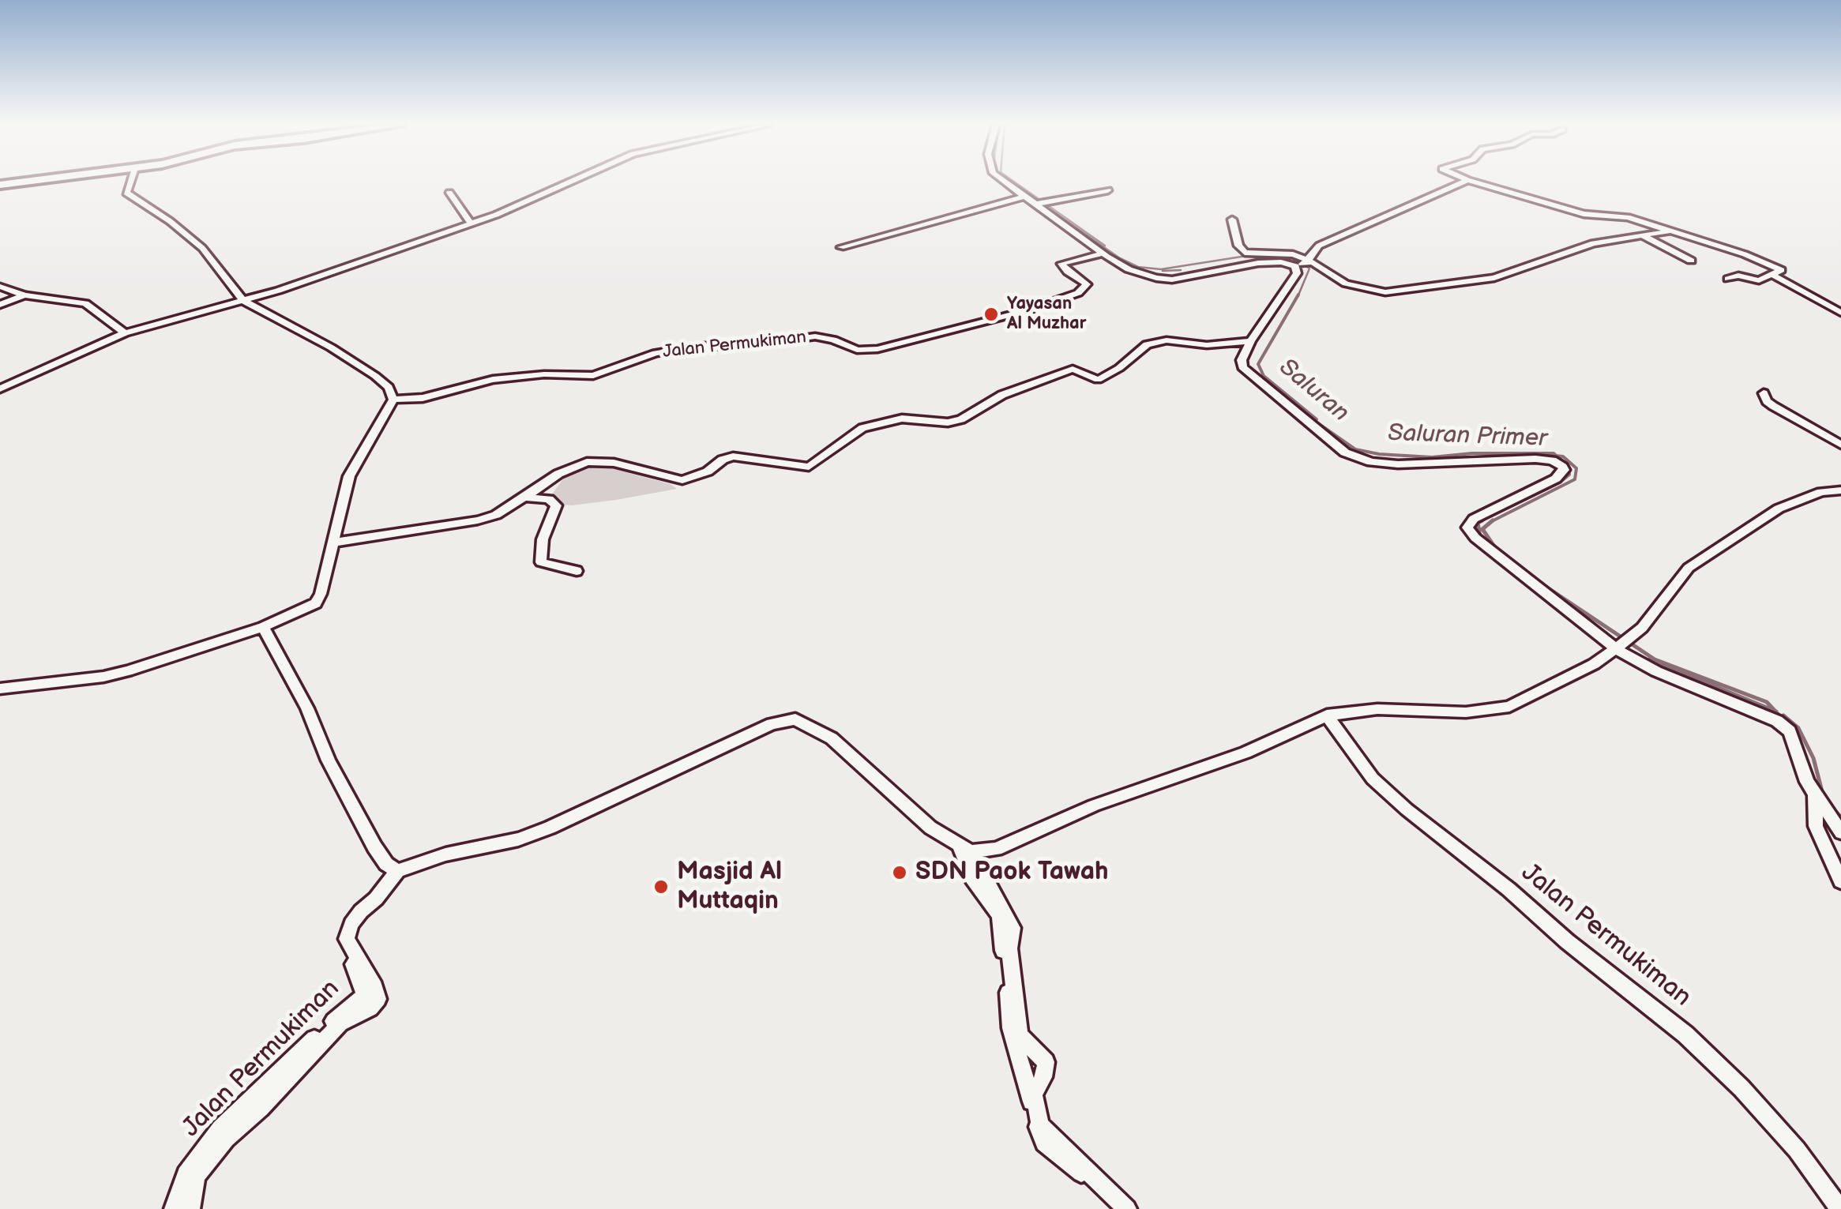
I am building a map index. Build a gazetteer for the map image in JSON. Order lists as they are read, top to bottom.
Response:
{
  "streets": {
    "street": ["Jalan Permukiman"]
  },
  "water": ["Saluran", "Saluran Primer"],
  "places": ["Yayasan Al Muzhar", "SDN Paok Tawah", "Masjid Al Muttaqin"]
}
